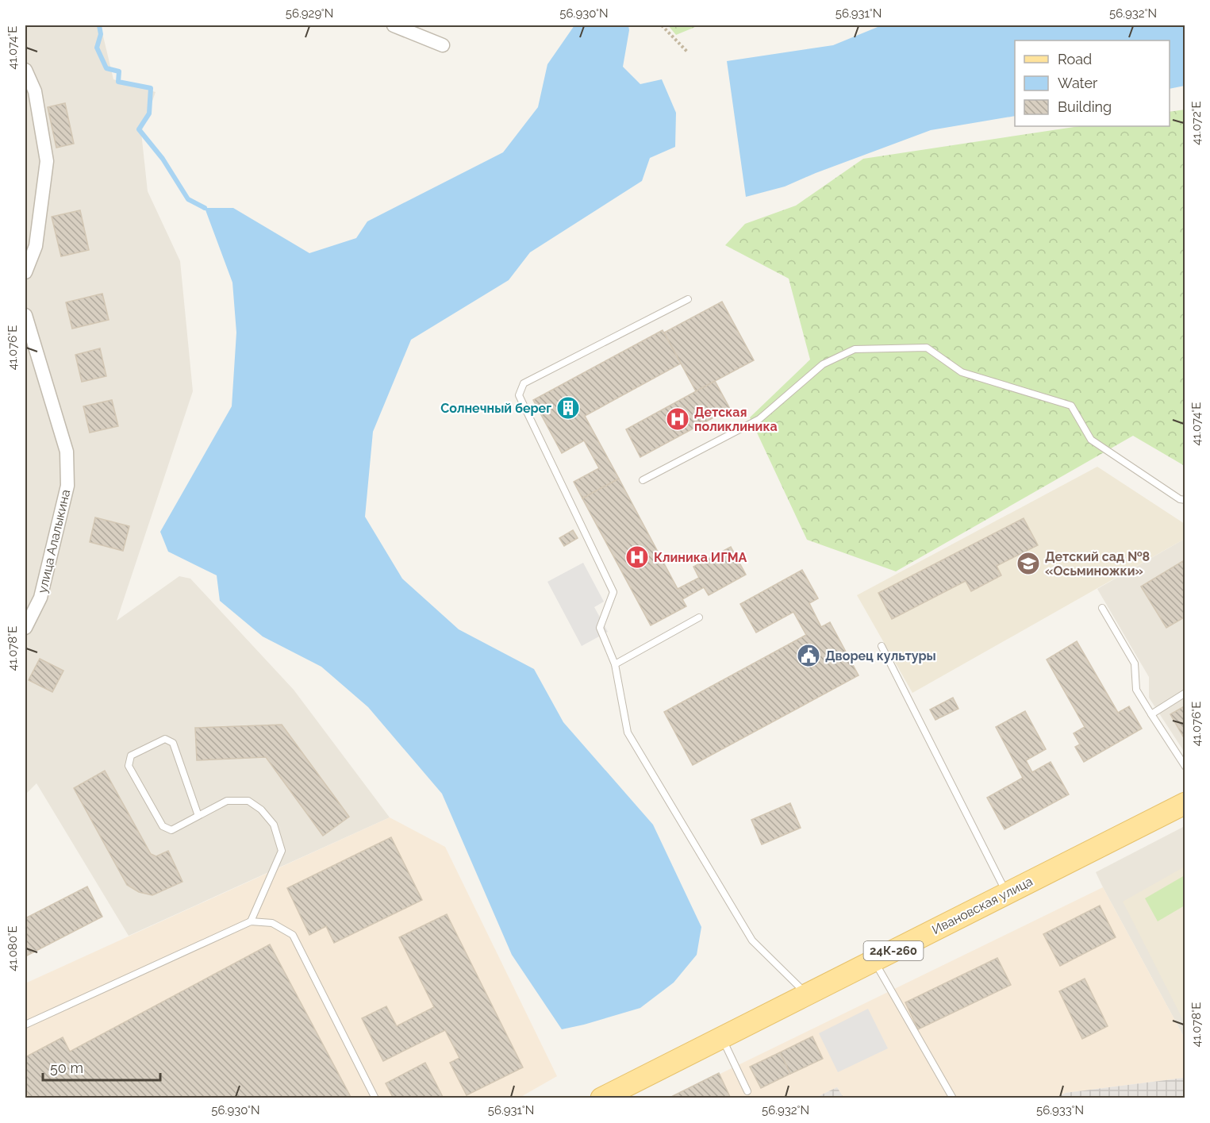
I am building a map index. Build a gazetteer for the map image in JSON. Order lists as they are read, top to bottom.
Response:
{
  "streets": {
    "main road": ["Ивановская улица", "24К-260"],
    "street": ["улица Алалыкина"]
  },
  "places": {
    "building": ["Солнечный берег"],
    "hospital": ["Детская поликлиника", "Клиника ИГМА"],
    "school or university": ["Детский сад №8 «Осьминожки»"],
    "public building": ["Дворец культуры"]
  },
  "legend": ["Road", "Water", "Building"],
  "scale_bar": "50 m",
  "coordinates": [
    "56.929°N",
    "56.930°N",
    "56.931°N",
    "56.932°N",
    "41.074°E",
    "41.072°E",
    "41.076°E",
    "41.078°E",
    "41.080°E",
    "56.933°N"
  ]
}
